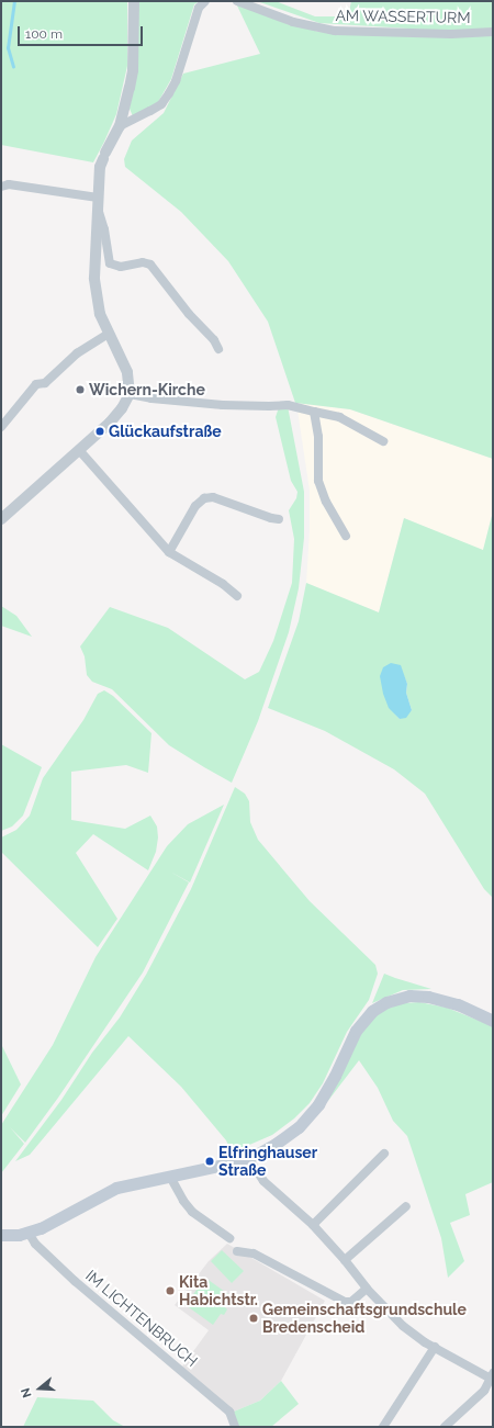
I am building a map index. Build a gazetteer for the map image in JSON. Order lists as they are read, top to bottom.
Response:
{
  "streets": {
    "street": ["AM WASSERTURM", "IM LICHTENBRUCH"]
  },
  "places": [
    "Wichern-Kirche",
    "Glückaufstraße",
    "Elfringhauser Straße",
    "Kita Habichtstr.",
    "Gemeinschaftsgrundschule Bredenscheid"
  ],
  "scale_bar": "100 m",
  "north": "left"
}
